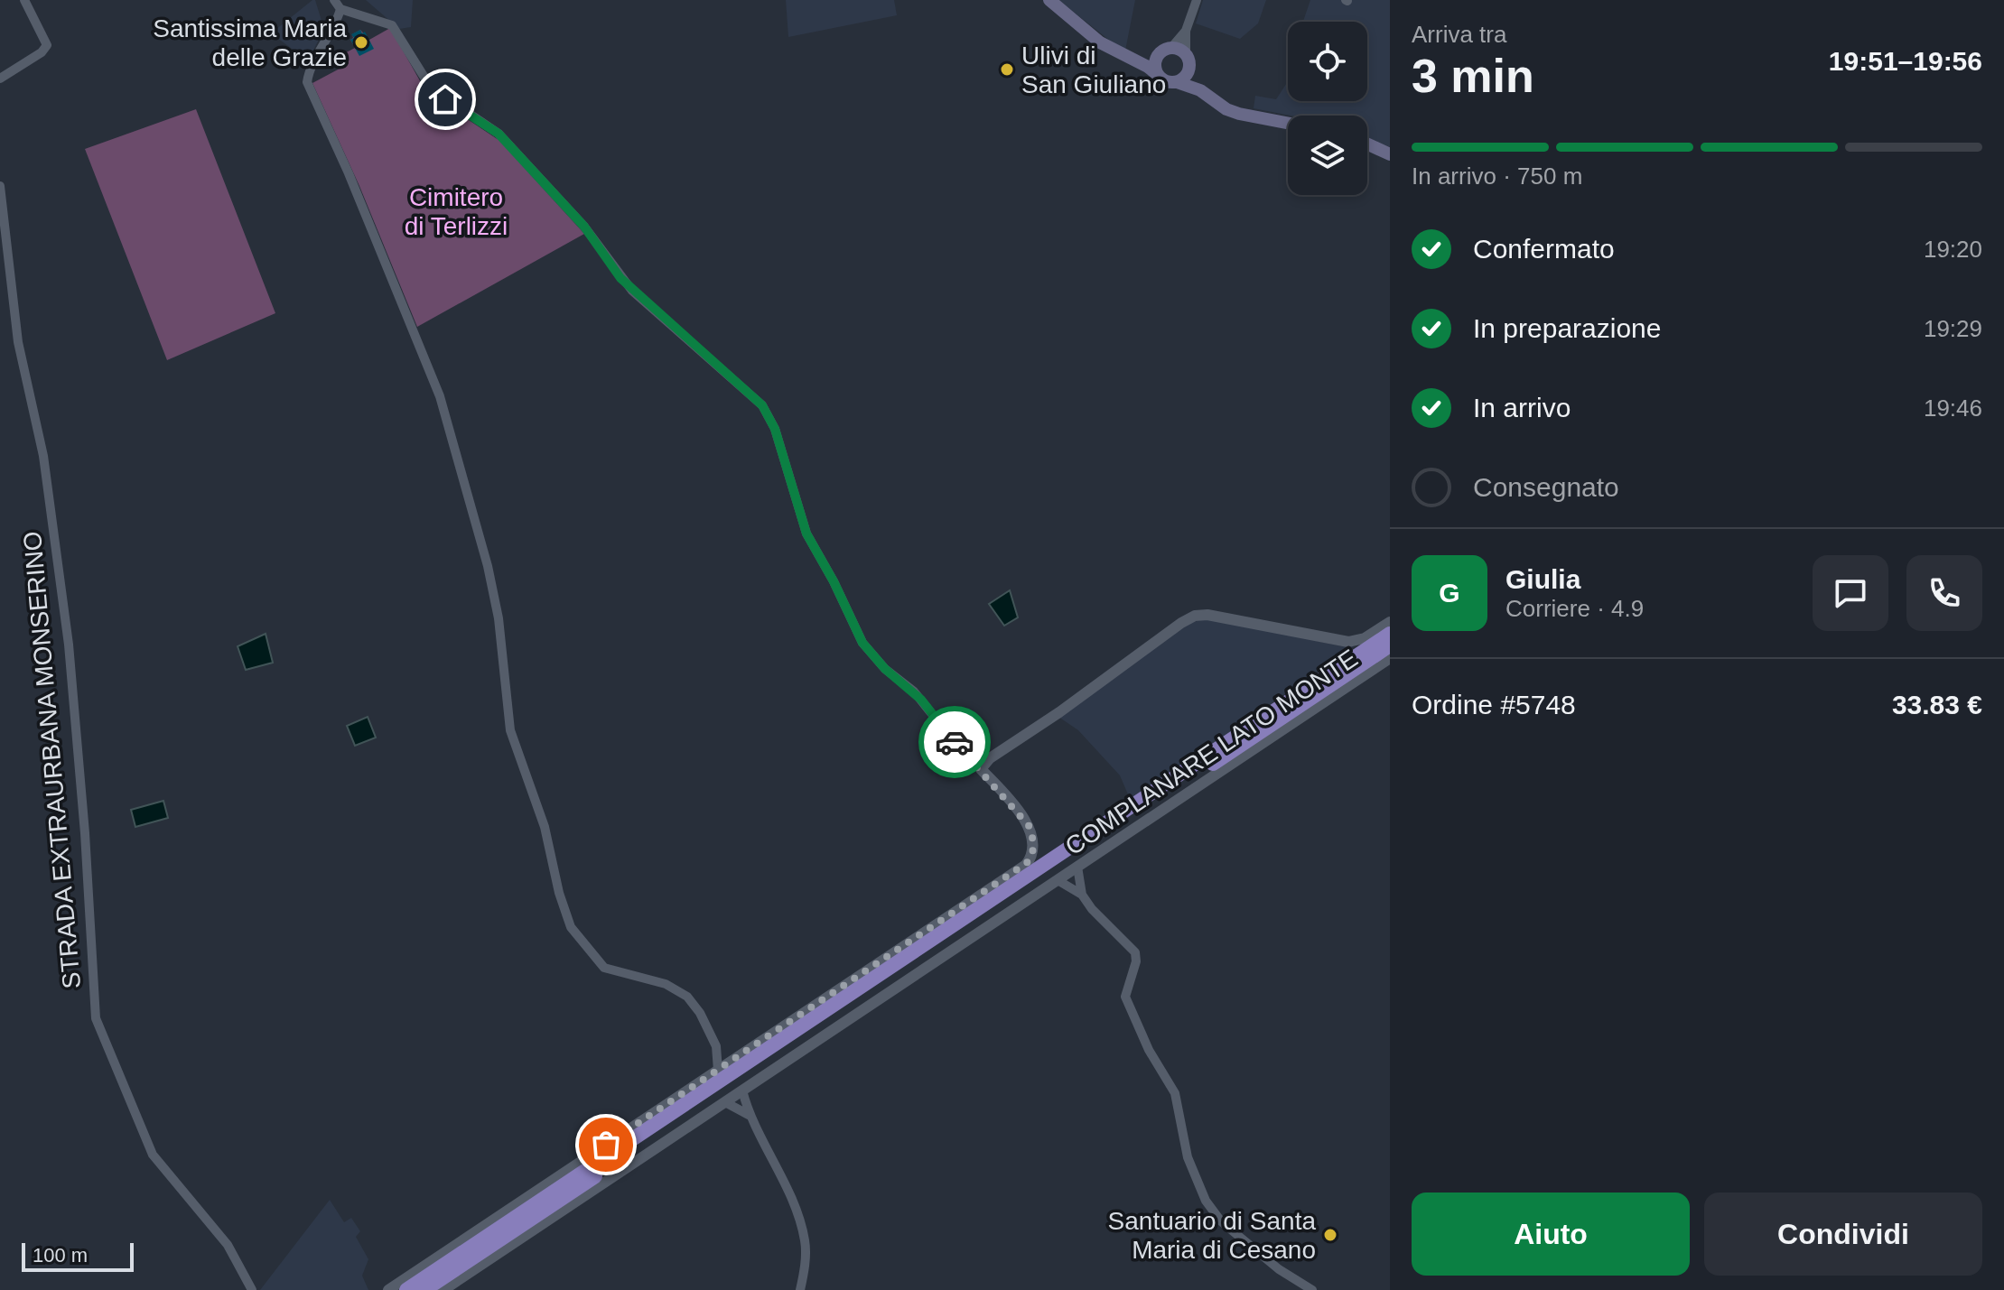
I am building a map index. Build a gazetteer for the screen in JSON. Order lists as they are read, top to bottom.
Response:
{
  "streets": {
    "street": ["COMPLANARE LATO MONTE", "STRADA EXTRAURBANA MONSERINO"]
  },
  "parks": ["Cimitero di Terlizzi"],
  "places": ["Santissima Maria delle Grazie", "Ulivi di San Giuliano", "Santuario di Santa Maria di Cesano"],
  "scale_bar": "100 m",
  "page": {
    "heading": ["3 min", "Arriva tra", "19:51–19:56"],
    "panel": [
      "Giulia",
      "Corriere · 4.9",
      "Ordine #5748",
      "33.83 €"
    ],
    "bar": "In arrivo · 750 m",
    "list": [
      ["Confermato", "19:20"],
      ["In preparazione", "19:29"],
      ["In arrivo", "19:46"],
      "Consegnato"
    ],
    "round": "G",
    "buttons": ["Aiuto", "Condividi"],
    "scale": "100 m"
  }
}
